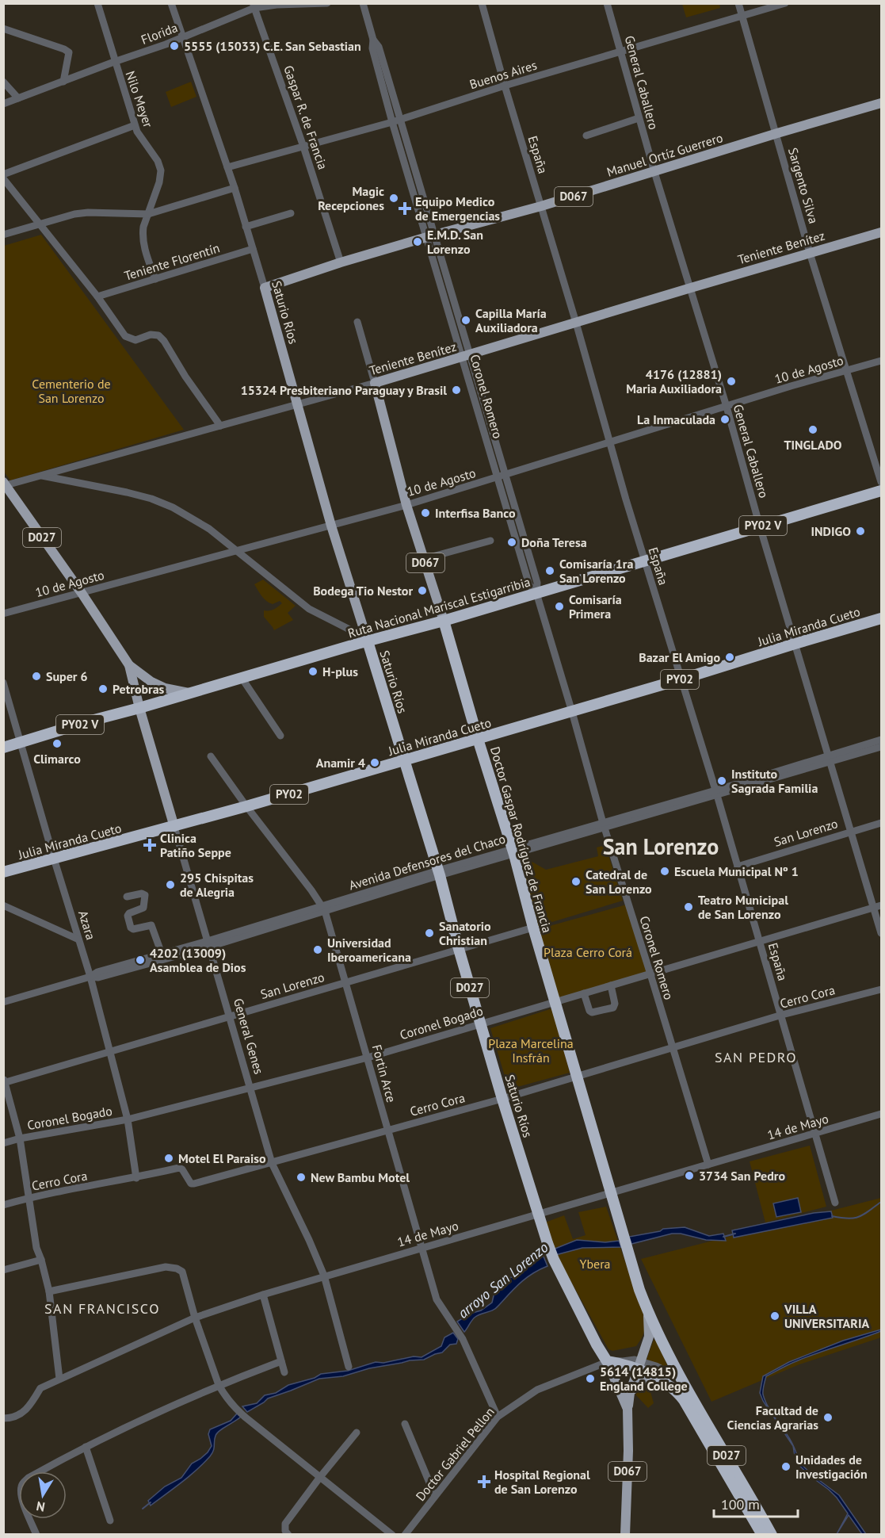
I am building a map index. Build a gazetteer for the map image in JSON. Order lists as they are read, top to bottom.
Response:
{
  "streets": {
    "highway": [
      "Saturio Ríos",
      "PY02 V",
      "D027",
      "Ruta Nacional Mariscal Estigarribia",
      "Julia Miranda Cueto",
      "PY02",
      "Doctor Gaspar Rodríguez de Francia"
    ],
    "main road": [
      "Manuel Ortíz Guerrero",
      "D067",
      "Teniente Benítez",
      "General Genes"
    ],
    "street": [
      "Florida",
      "Buenos Aires",
      "General Caballero",
      "Nilo Meyer",
      "Gaspar R. de Francia",
      "España",
      "Sargento Silva",
      "Teniente Florentín",
      "10 de Agosto",
      "Coronel Romero",
      "San Lorenzo",
      "Avenida Defensores del Chaco",
      "Azara",
      "Cerro Cora",
      "Coronel Bogado",
      "Fortin Arce",
      "14 de Mayo",
      "Doctor Gabriel Pellon"
    ]
  },
  "crossings": [
    ["Florida", "Nilo Meyer"],
    ["Florida", "Gaspar R. de Francia"],
    ["Florida", "Saturio Ríos"],
    ["Buenos Aires", "General Caballero"],
    ["Buenos Aires", "Gaspar R. de Francia"],
    ["Buenos Aires", "España"],
    ["Buenos Aires", "Sargento Silva"],
    ["Buenos Aires", "Saturio Ríos"],
    ["Buenos Aires", "Coronel Romero"],
    ["General Caballero", "Manuel Ortíz Guerrero"],
    ["General Caballero", "Teniente Benítez"],
    ["General Caballero", "10 de Agosto"],
    ["General Caballero", "Ruta Nacional Mariscal Estigarribia"],
    ["General Caballero", "Julia Miranda Cueto"],
    ["General Caballero", "San Lorenzo"],
    ["General Caballero", "Avenida Defensores del Chaco"],
    ["General Caballero", "Coronel Bogado"],
    ["Nilo Meyer", "Teniente Florentín"],
    ["Gaspar R. de Francia", "Manuel Ortíz Guerrero"],
    ["España", "Manuel Ortíz Guerrero"],
    ["España", "Teniente Benítez"],
    ["España", "10 de Agosto"],
    ["España", "Ruta Nacional Mariscal Estigarribia"],
    ["España", "Julia Miranda Cueto"],
    ["España", "San Lorenzo"],
    ["España", "Avenida Defensores del Chaco"],
    ["España", "Cerro Cora"],
    ["España", "Coronel Bogado"],
    ["España", "14 de Mayo"],
    ["Manuel Ortíz Guerrero", "Sargento Silva"],
    ["Manuel Ortíz Guerrero", "Saturio Ríos"],
    ["Manuel Ortíz Guerrero", "Coronel Romero"],
    ["Sargento Silva", "Teniente Benítez"],
    ["Sargento Silva", "10 de Agosto"],
    ["D067", "Saturio Ríos"],
    ["D067", "D027"],
    ["D067", "Doctor Gabriel Pellon"],
    ["Teniente Benítez", "Saturio Ríos"],
    ["Teniente Benítez", "Coronel Romero"],
    ["Teniente Benítez", "D027"],
    ["Teniente Benítez", "Doctor Gaspar Rodríguez de Francia"],
    ["Teniente Florentín", "Saturio Ríos"],
    ["Saturio Ríos", "10 de Agosto"],
    ["Saturio Ríos", "D027"],
    ["Saturio Ríos", "Ruta Nacional Mariscal Estigarribia"],
    ["Saturio Ríos", "Julia Miranda Cueto"],
    ["Saturio Ríos", "San Lorenzo"],
    ["Saturio Ríos", "Avenida Defensores del Chaco"],
    ["Saturio Ríos", "Cerro Cora"],
    ["Saturio Ríos", "Coronel Bogado"],
    ["Saturio Ríos", "14 de Mayo"],
    ["Saturio Ríos", "Doctor Gabriel Pellon"],
    ["10 de Agosto", "Coronel Romero"],
    ["10 de Agosto", "D027"],
    ["10 de Agosto", "Doctor Gaspar Rodríguez de Francia"],
    ["Coronel Romero", "Ruta Nacional Mariscal Estigarribia"],
    ["Coronel Romero", "Julia Miranda Cueto"],
    ["Coronel Romero", "Avenida Defensores del Chaco"],
    ["Coronel Romero", "Cerro Cora"],
    ["Coronel Romero", "Coronel Bogado"],
    ["Coronel Romero", "14 de Mayo"],
    ["D027", "Ruta Nacional Mariscal Estigarribia"],
    ["D027", "Doctor Gaspar Rodríguez de Francia"],
    ["D027", "General Genes"],
    ["D027", "14 de Mayo"],
    ["D027", "Doctor Gabriel Pellon"],
    ["Ruta Nacional Mariscal Estigarribia", "Doctor Gaspar Rodríguez de Francia"],
    ["Ruta Nacional Mariscal Estigarribia", "Azara"],
    ["Ruta Nacional Mariscal Estigarribia", "General Genes"],
    ["Julia Miranda Cueto", "Doctor Gaspar Rodríguez de Francia"],
    ["Julia Miranda Cueto", "Azara"],
    ["Julia Miranda Cueto", "General Genes"],
    ["Julia Miranda Cueto", "Fortin Arce"],
    ["San Lorenzo", "Doctor Gaspar Rodríguez de Francia"],
    ["San Lorenzo", "Azara"],
    ["San Lorenzo", "General Genes"],
    ["San Lorenzo", "Fortin Arce"],
    ["Doctor Gaspar Rodríguez de Francia", "Avenida Defensores del Chaco"],
    ["Doctor Gaspar Rodríguez de Francia", "Cerro Cora"],
    ["Doctor Gaspar Rodríguez de Francia", "Coronel Bogado"],
    ["Doctor Gaspar Rodríguez de Francia", "14 de Mayo"],
    ["Avenida Defensores del Chaco", "Azara"],
    ["Avenida Defensores del Chaco", "General Genes"],
    ["Avenida Defensores del Chaco", "Fortin Arce"],
    ["Azara", "Cerro Cora"],
    ["Azara", "Coronel Bogado"],
    ["Cerro Cora", "General Genes"],
    ["Cerro Cora", "Fortin Arce"],
    ["Coronel Bogado", "General Genes"],
    ["Coronel Bogado", "Fortin Arce"],
    ["General Genes", "14 de Mayo"],
    ["Fortin Arce", "14 de Mayo"],
    ["Fortin Arce", "Doctor Gabriel Pellon"]
  ],
  "districts": ["San Lorenzo", "SAN PEDRO", "SAN FRANCISCO"],
  "water": ["arroyo San Lorenzo"],
  "parks": [
    "Cementerio de San Lorenzo",
    "Plaza Cerro Corá",
    "Plaza Marcelina Insfrán",
    "Ybera"
  ],
  "places": {
    "other": [
      "5555 (15033) C.E. San Sebastian",
      "Magic Recepciones",
      "E.M.D. San Lorenzo",
      "Capilla María Auxiliadora",
      "4176 (12881) Maria Auxiliadora",
      "15324 Presbiteriano Paraguay y Brasil",
      "La Inmaculada",
      "TINGLADO",
      "Interfisa Banco",
      "INDIGO",
      "Doña Teresa",
      "Comisaría 1ra San Lorenzo",
      "Bodega Tio Nestor",
      "Comisaría Primera",
      "Bazar El Amigo",
      "H-plus",
      "Super 6",
      "Petrobras",
      "Climarco",
      "Anamir 4",
      "Instituto Sagrada Familia",
      "Escuela Municipal Nº 1",
      "Catedral de San Lorenzo",
      "295 Chispitas de Alegria",
      "Teatro Municipal de San Lorenzo",
      "Sanatorio Christian",
      "Universidad Iberoamericana",
      "4202 (13009) Asamblea de Dios",
      "Motel El Paraiso",
      "3734 San Pedro",
      "New Bambu Motel",
      "VILLA UNIVERSITARIA",
      "5614 (14815) England College",
      "Facultad de Ciencias Agrarias",
      "Unidades de Investigación"
    ],
    "health": ["Equipo Medico de Emergencias", "Clinica Patiño Seppe", "Hospital Regional de San Lorenzo"]
  },
  "scale_bar": "100 m",
  "north": "bottom"
}
